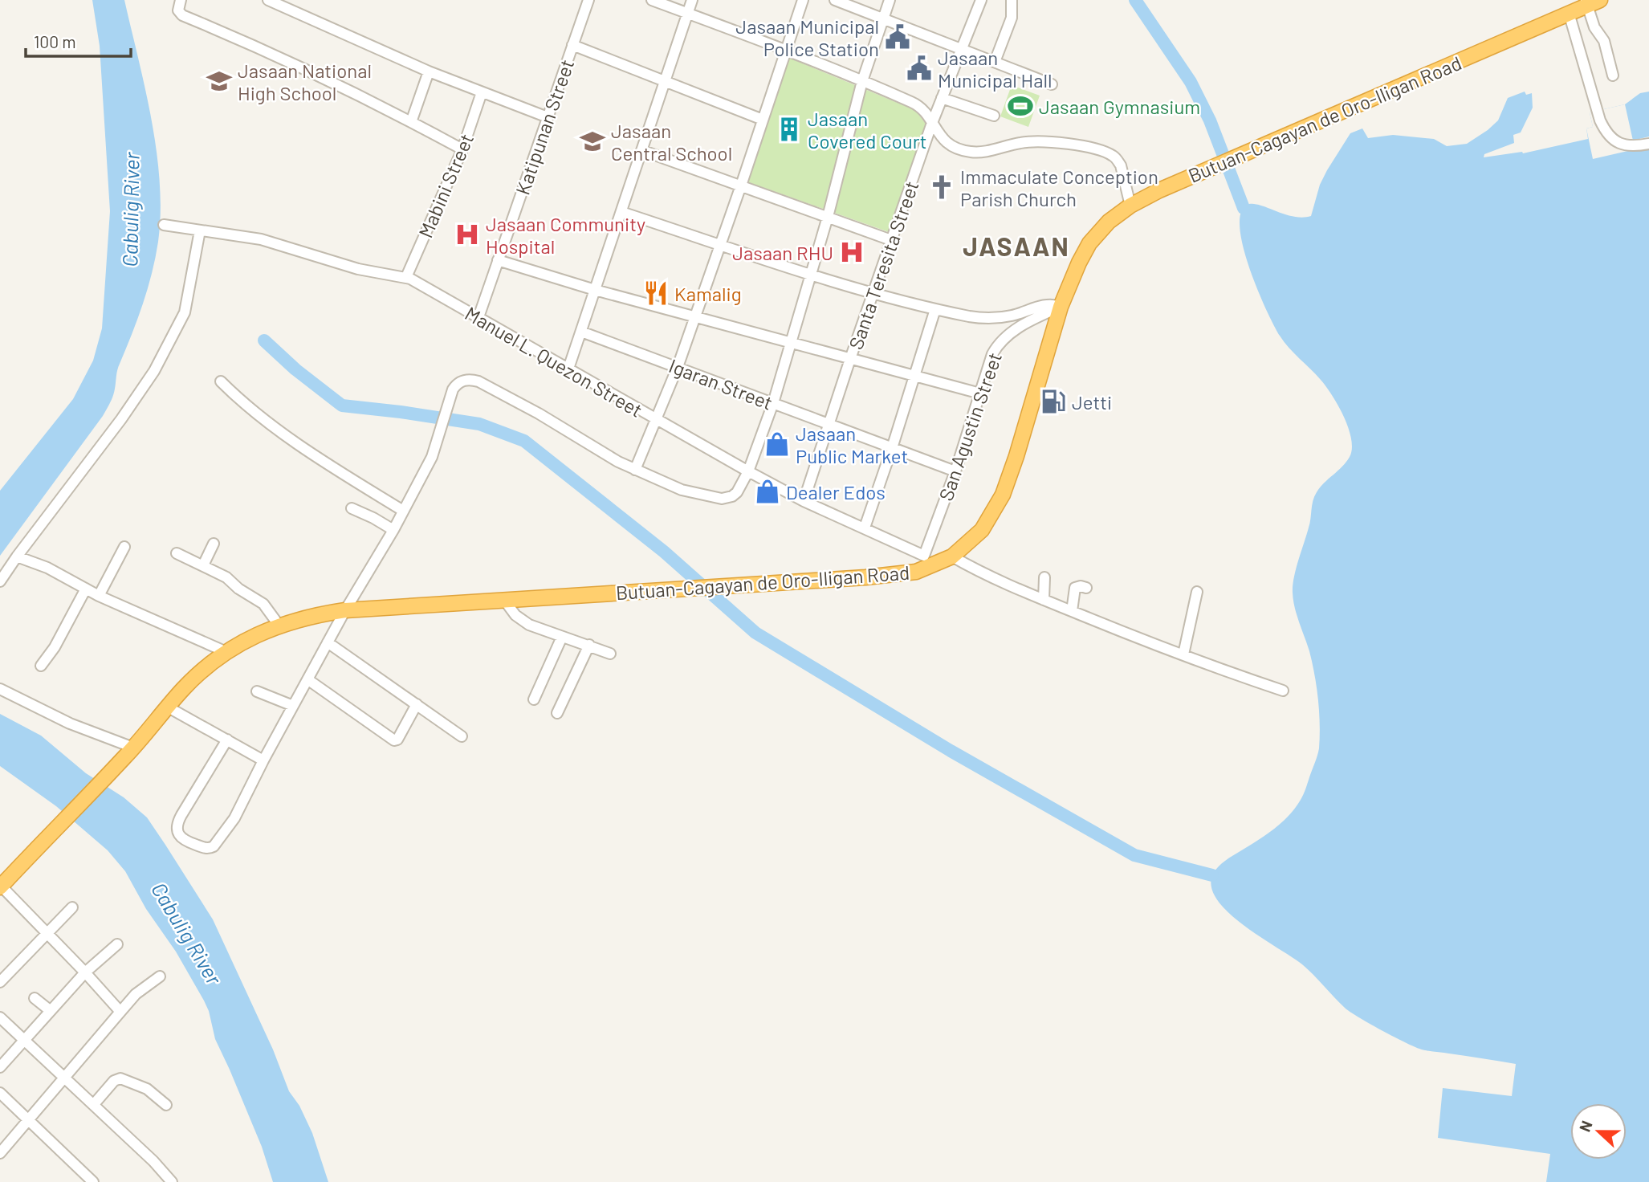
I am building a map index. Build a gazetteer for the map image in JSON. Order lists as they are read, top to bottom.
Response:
{
  "streets": {
    "highway": ["Butuan-Cagayan de Oro-Iligan Road"],
    "street": [
      "Katipunan Street",
      "Mabini Street",
      "Santa Teresita Street",
      "Manuel L. Quezon Street",
      "Igaran Street",
      "San Agustin Street"
    ]
  },
  "crossings": [
    ["Butuan-Cagayan de Oro-Iligan Road", "Manuel L. Quezon Street"],
    ["Butuan-Cagayan de Oro-Iligan Road", "San Agustin Street"],
    ["Katipunan Street", "Manuel L. Quezon Street"],
    ["Mabini Street", "Manuel L. Quezon Street"],
    ["Santa Teresita Street", "Manuel L. Quezon Street"],
    ["Santa Teresita Street", "Igaran Street"],
    ["Manuel L. Quezon Street", "San Agustin Street"],
    ["Igaran Street", "San Agustin Street"]
  ],
  "districts": ["JASAAN"],
  "water": ["Cabulig River"],
  "places": {
    "public building": ["Jasaan Municipal Police Station", "Jasaan Municipal Hall"],
    "school or university": ["Jasaan National High School", "Jasaan Central School"],
    "sports": ["Jasaan Gymnasium"],
    "building": ["Jasaan Covered Court"],
    "church": ["Immaculate Conception Parish Church"],
    "hospital": ["Jasaan Community Hospital", "Jasaan RHU"],
    "restaurant": ["Kamalig"],
    "fuel station": ["Jetti"],
    "shop": ["Jasaan Public Market", "Dealer Edos"]
  },
  "scale_bar": "100 m",
  "north": "left"
}
